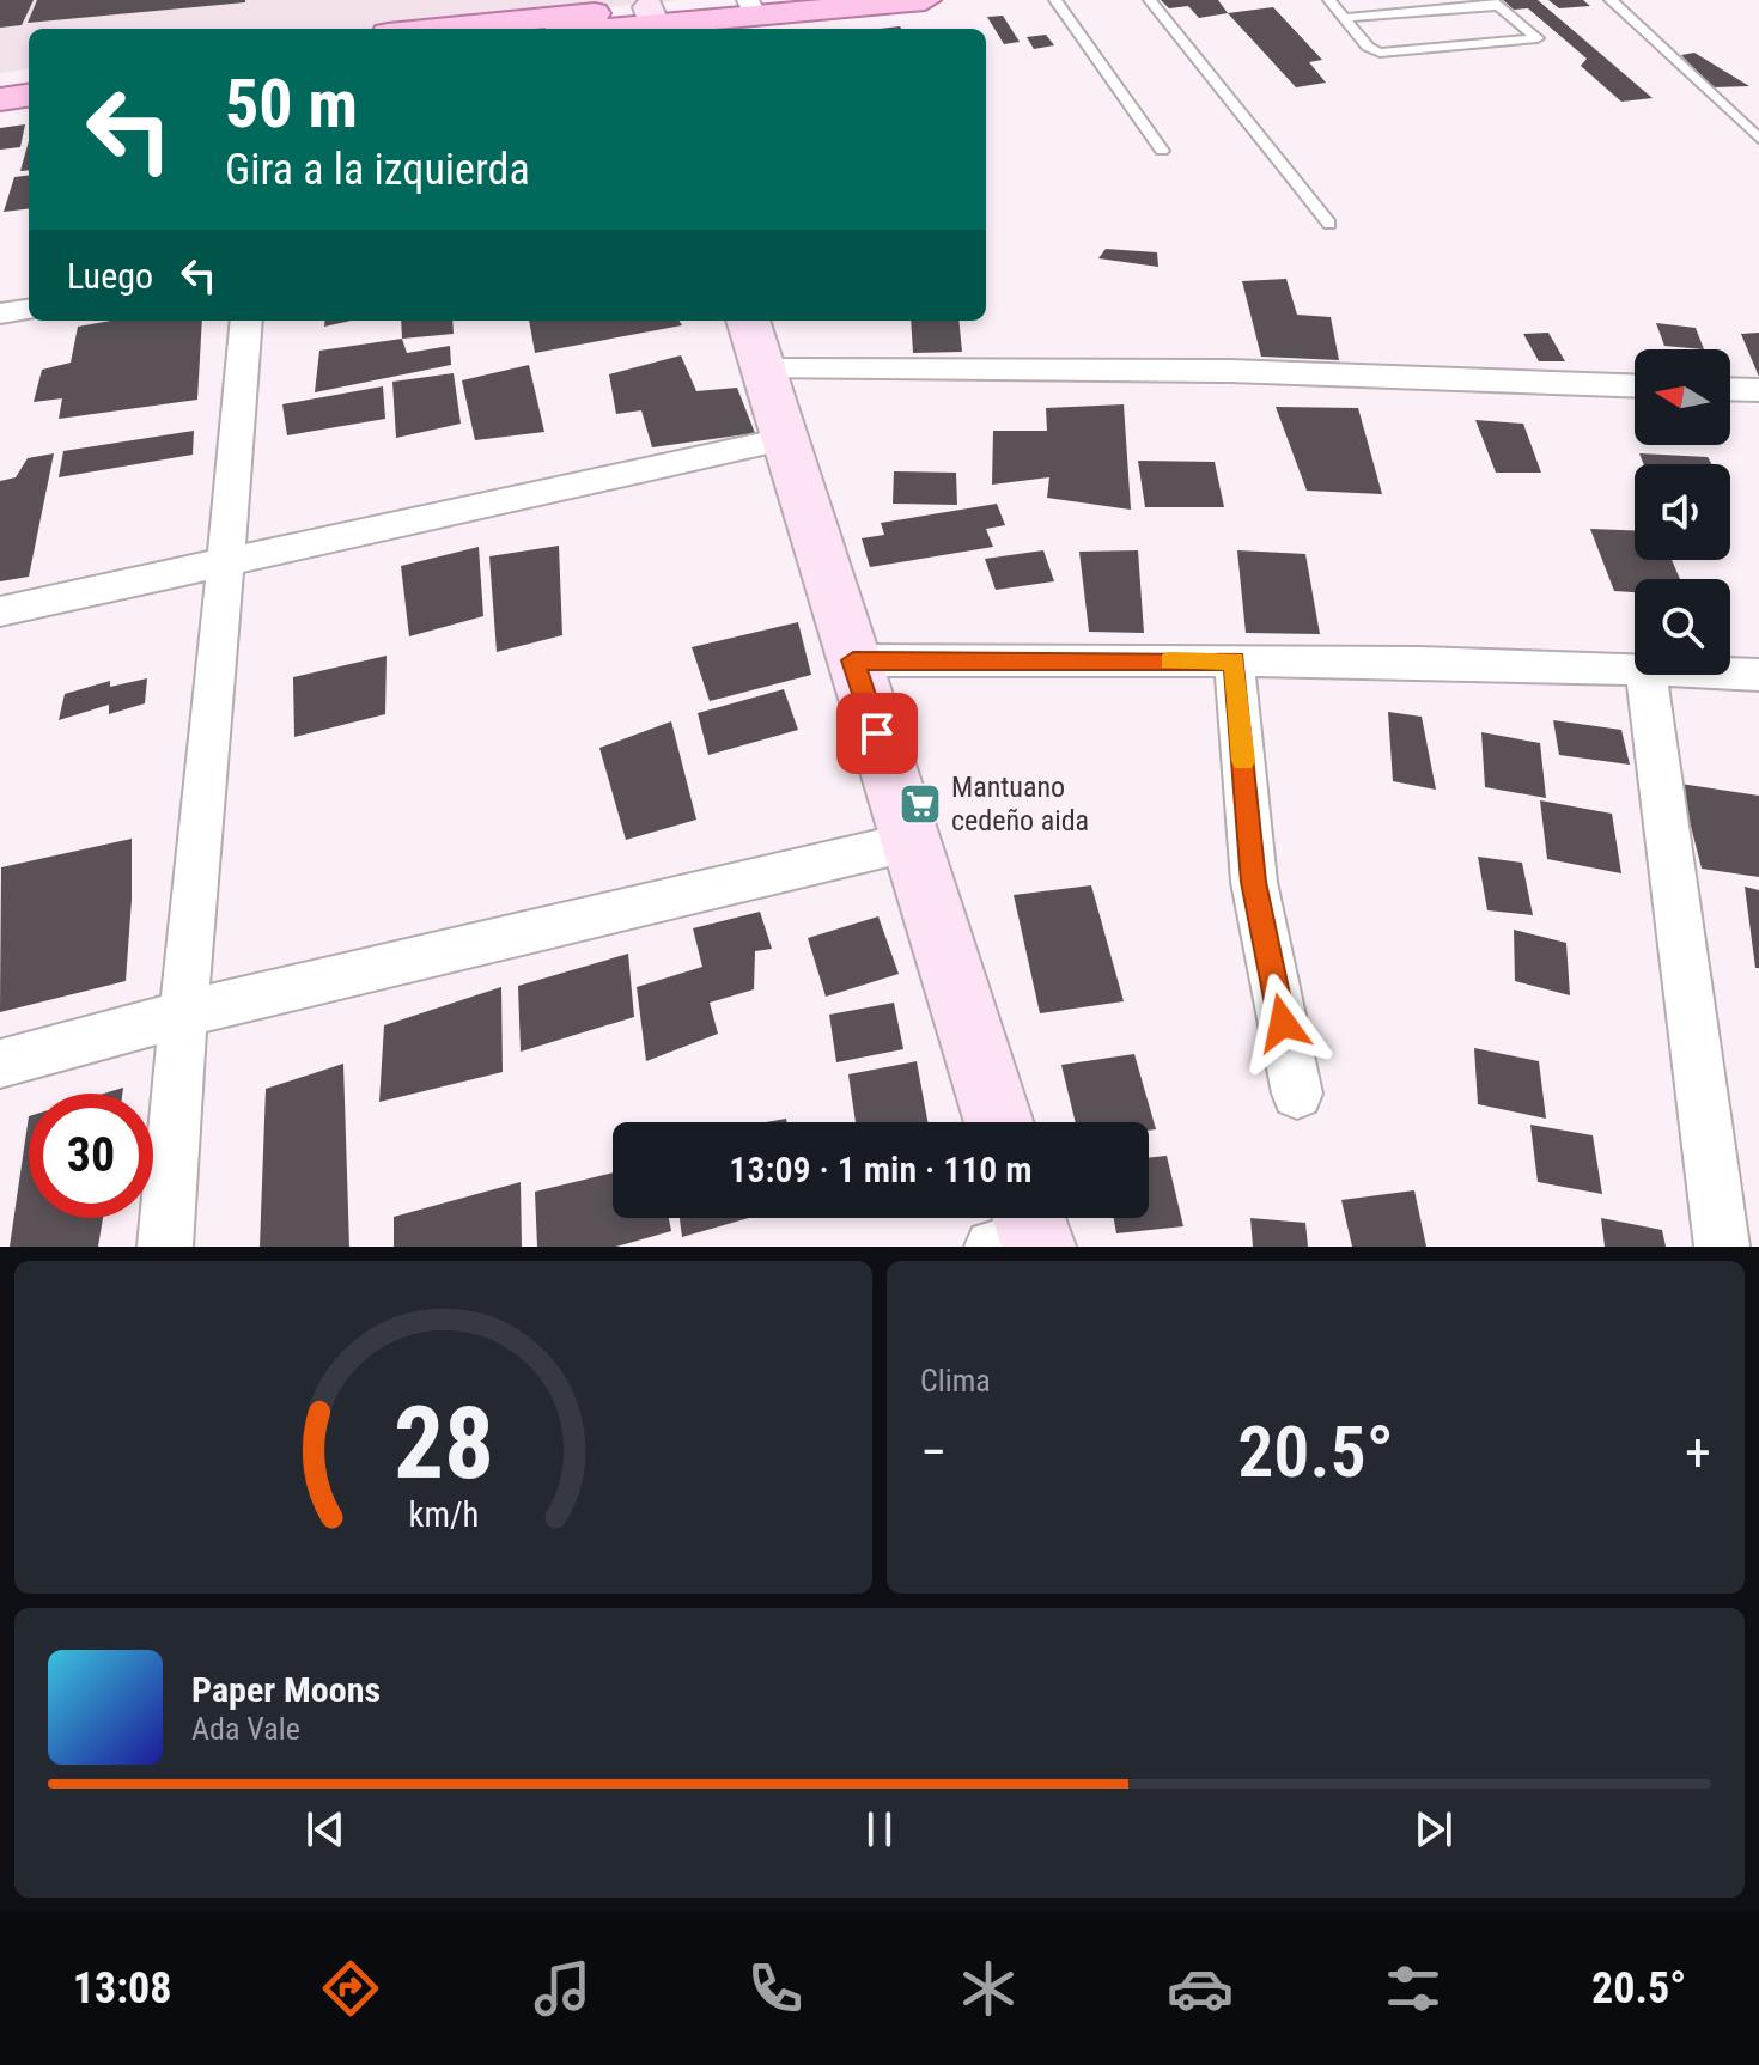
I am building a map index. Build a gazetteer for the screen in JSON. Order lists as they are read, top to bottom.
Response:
{
  "places": {
    "supermarket": ["Mantuano cedeño aida"]
  },
  "north": "left",
  "page": {
    "turn": ["50 m", "Gira a la izquierda"],
    "then": "Luego",
    "limit": "30",
    "trip": "13:09 · 1 min · 110 m",
    "tile": "Clima",
    "heat": ["−", "20.5°", "+"],
    "song": ["Paper Moons", "Ada Vale"],
    "tabs": ["13:08", "20.5°"],
    "gauge": ["28", "km/h"]
  }
}
